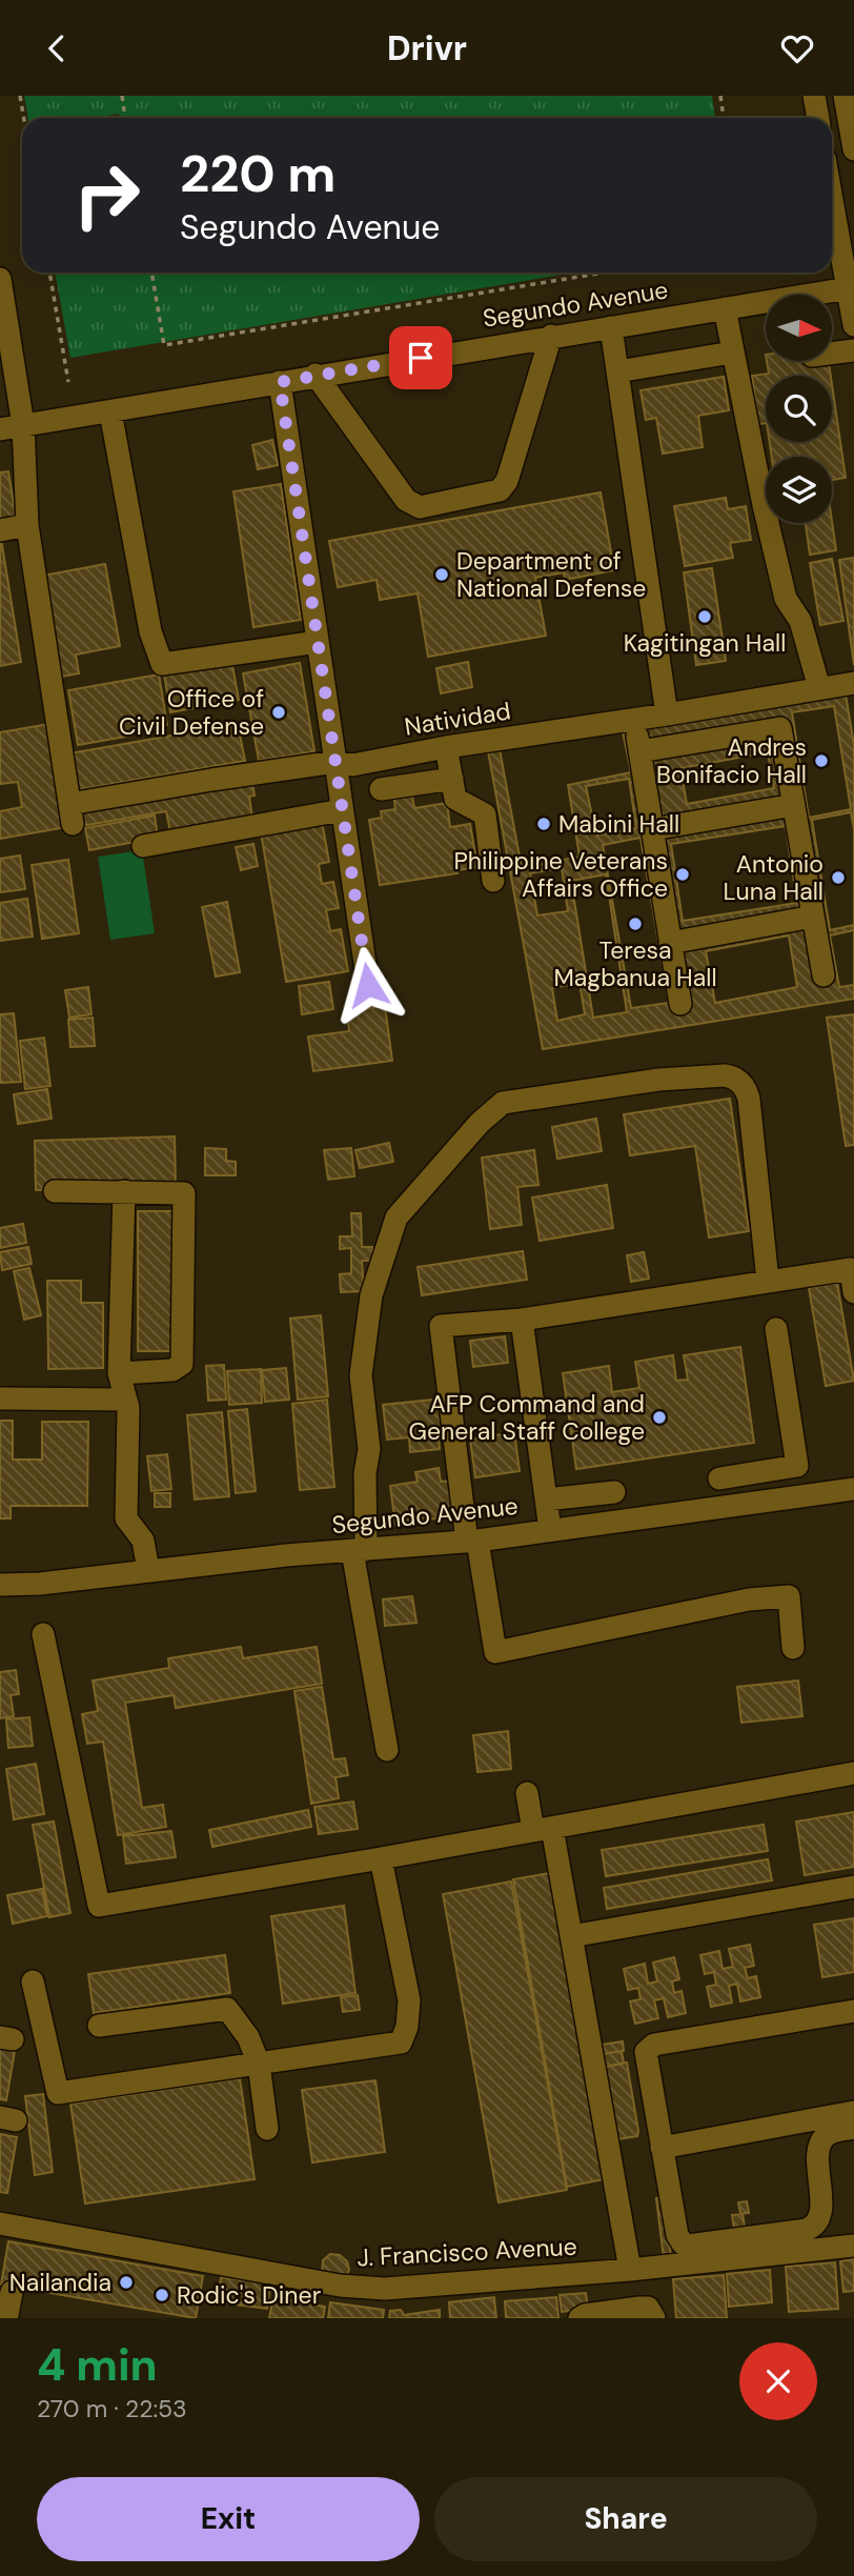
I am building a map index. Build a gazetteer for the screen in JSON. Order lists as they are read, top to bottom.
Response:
{
  "streets": {
    "street": ["Segundo Avenue", "Natividad", "J. Francisco Avenue"]
  },
  "places": [
    "Department of National Defense",
    "Kagitingan Hall",
    "Office of Civil Defense",
    "Andres Bonifacio Hall",
    "Mabini Hall",
    "Philippine Veterans Affairs Office",
    "Antonio Luna Hall",
    "Teresa Magbanua Hall",
    "AFP Command and General Staff College",
    "Nailandia",
    "Rodic's Diner"
  ],
  "north": "right",
  "page": {
    "header": "Drivr",
    "turn": ["220 m", "Segundo Avenue"],
    "heading": ["4 min", "270 m · 22:53"],
    "buttons": ["Exit", "Share"]
  }
}
